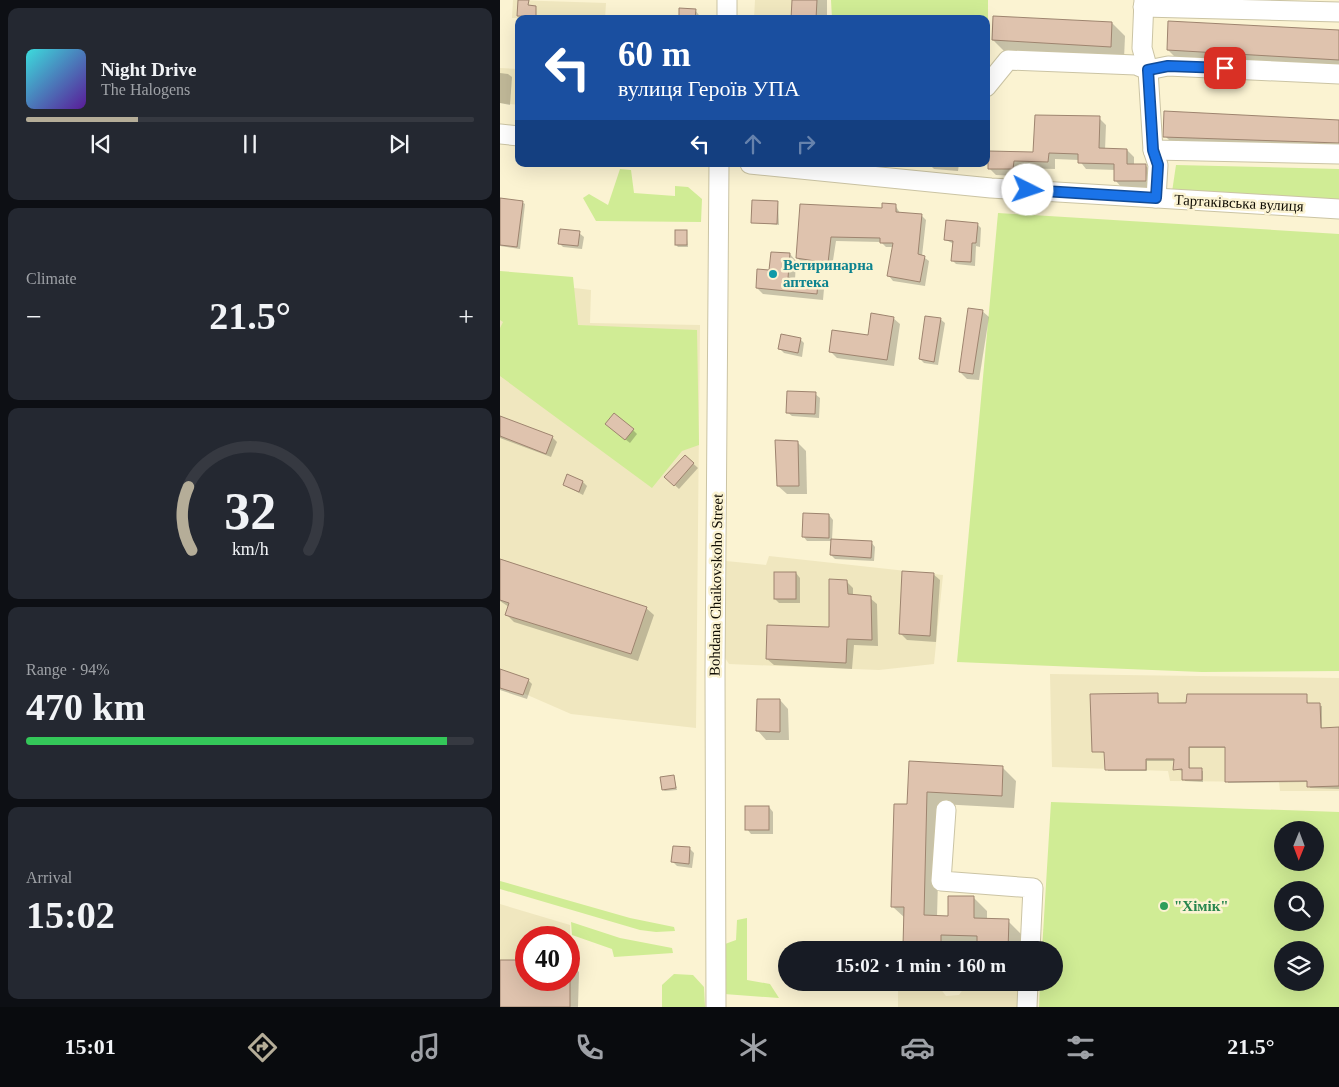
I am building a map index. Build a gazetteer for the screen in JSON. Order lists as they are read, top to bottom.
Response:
{
  "streets": {
    "street": ["Тартаківська вулиця", "Bohdana Chaikovskoho Street"]
  },
  "places": ["Ветиринарна аптека", "\"Хімік\""],
  "north": "bottom",
  "page": {
    "turn": ["60 m", "вулиця Героїв УПА"],
    "song": ["Night Drive", "The Halogens"],
    "tile": [
      "Climate",
      ["Range · 94%", "470 km"],
      ["Arrival", "15:02"]
    ],
    "heat": ["−", "21.5°", "+"],
    "limit": "40",
    "trip": "15:02 · 1 min · 160 m",
    "tabs": ["15:01", "21.5°"],
    "gauge": ["32", "km/h"]
  }
}
